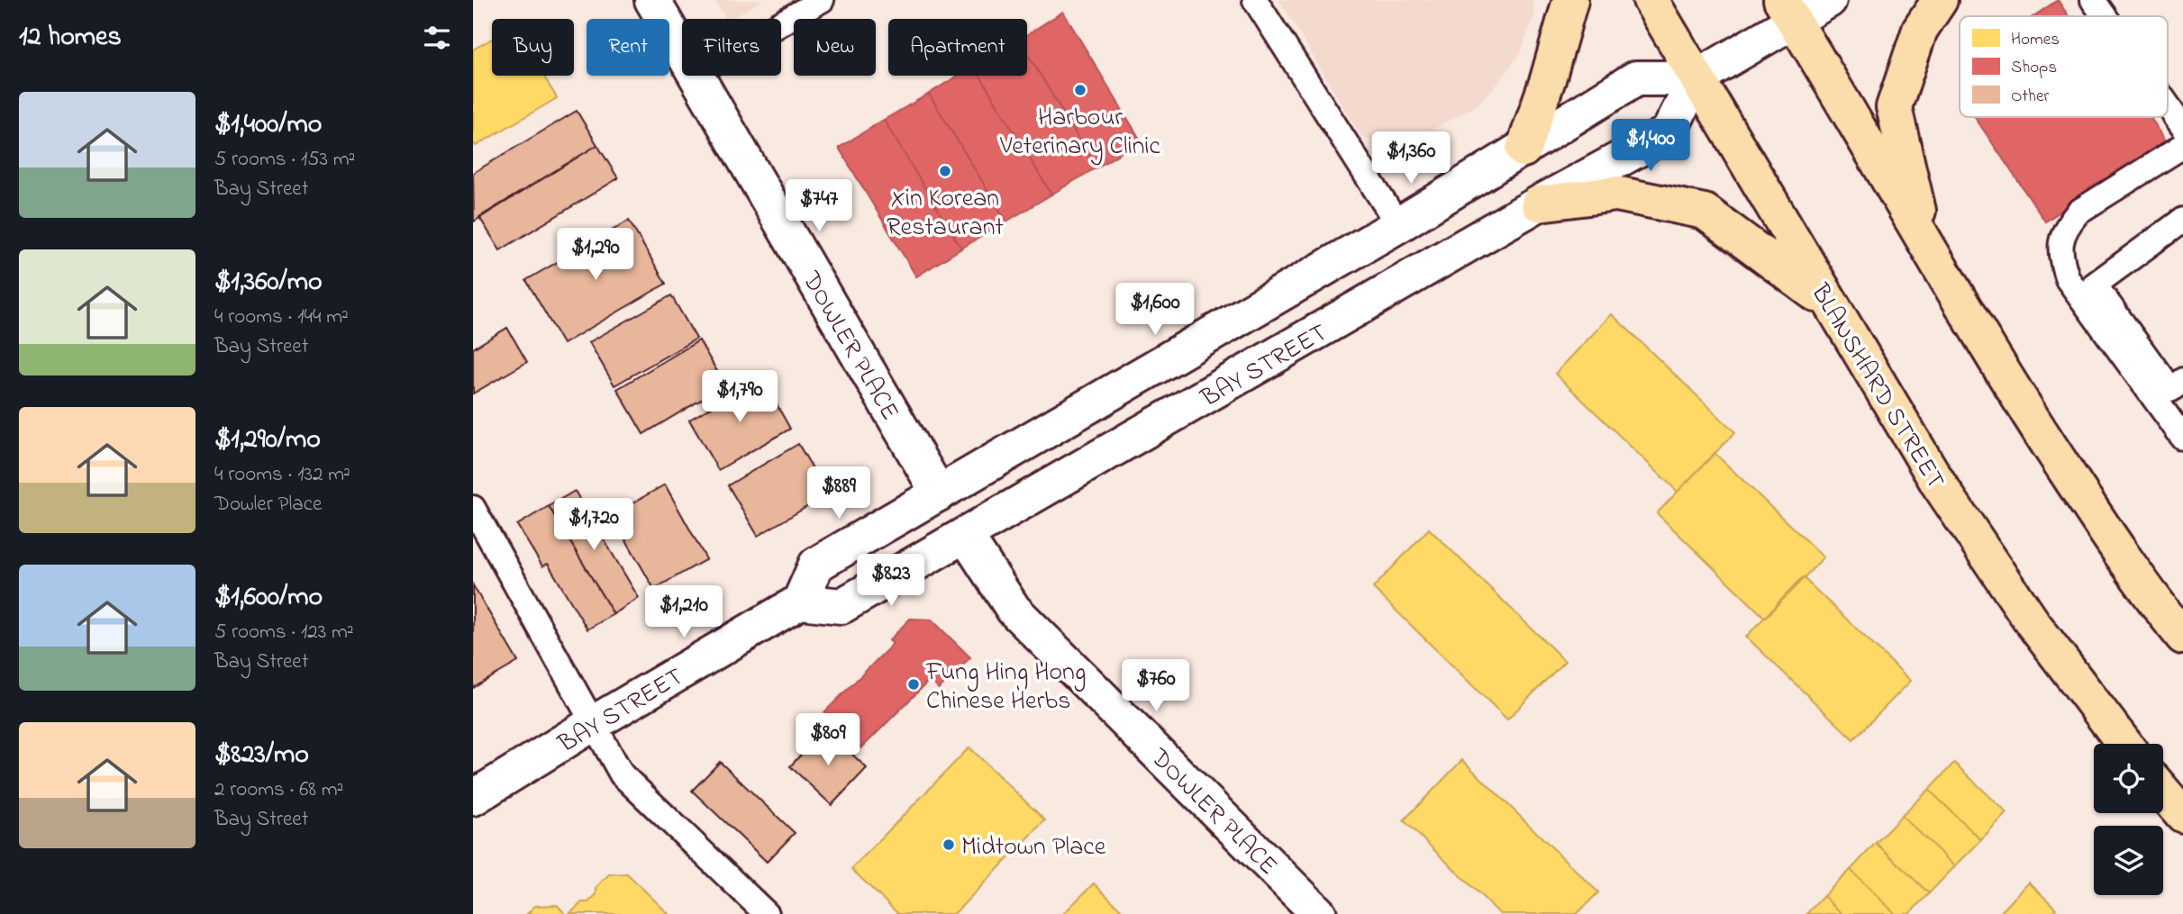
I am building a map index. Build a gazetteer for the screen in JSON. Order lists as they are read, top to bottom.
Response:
{
  "streets": {
    "main road": ["DOWLER PLACE", "BAY STREET", "BLANSHARD STREET"]
  },
  "crossings": [
    ["DOWLER PLACE", "BAY STREET"],
    ["BAY STREET", "BLANSHARD STREET"]
  ],
  "places": [
    "Harbour Veterinary Clinic",
    "Xin Korean Restaurant",
    "Fung Hing Hong Chinese Herbs",
    "Midtown Place"
  ],
  "legend": ["Homes", "Shops", "Other"],
  "page": {
    "heading": "12 homes",
    "chip": [
      "Buy",
      "Rent",
      "Filters",
      "New",
      "Apartment"
    ],
    "list": [
      {
        "name": "$1,400/mo",
        "note": "5 rooms · 153 m² · Bay Street"
      },
      {
        "name": "$1,360/mo",
        "note": "4 rooms · 144 m² · Bay Street"
      },
      {
        "name": "$1,290/mo",
        "note": "4 rooms · 132 m² · Dowler Place"
      },
      {
        "name": "$1,600/mo",
        "note": "5 rooms · 123 m² · Bay Street"
      },
      {
        "name": "$823/mo",
        "note": "2 rooms · 68 m² · Bay Street"
      }
    ],
    "price": [
      "$1,400",
      "$1,360",
      "$747",
      "$1,290",
      "$1,600",
      "$1,790",
      "$889",
      "$1,720",
      "$823",
      "$1,210",
      "$760",
      "$809"
    ]
  }
}
